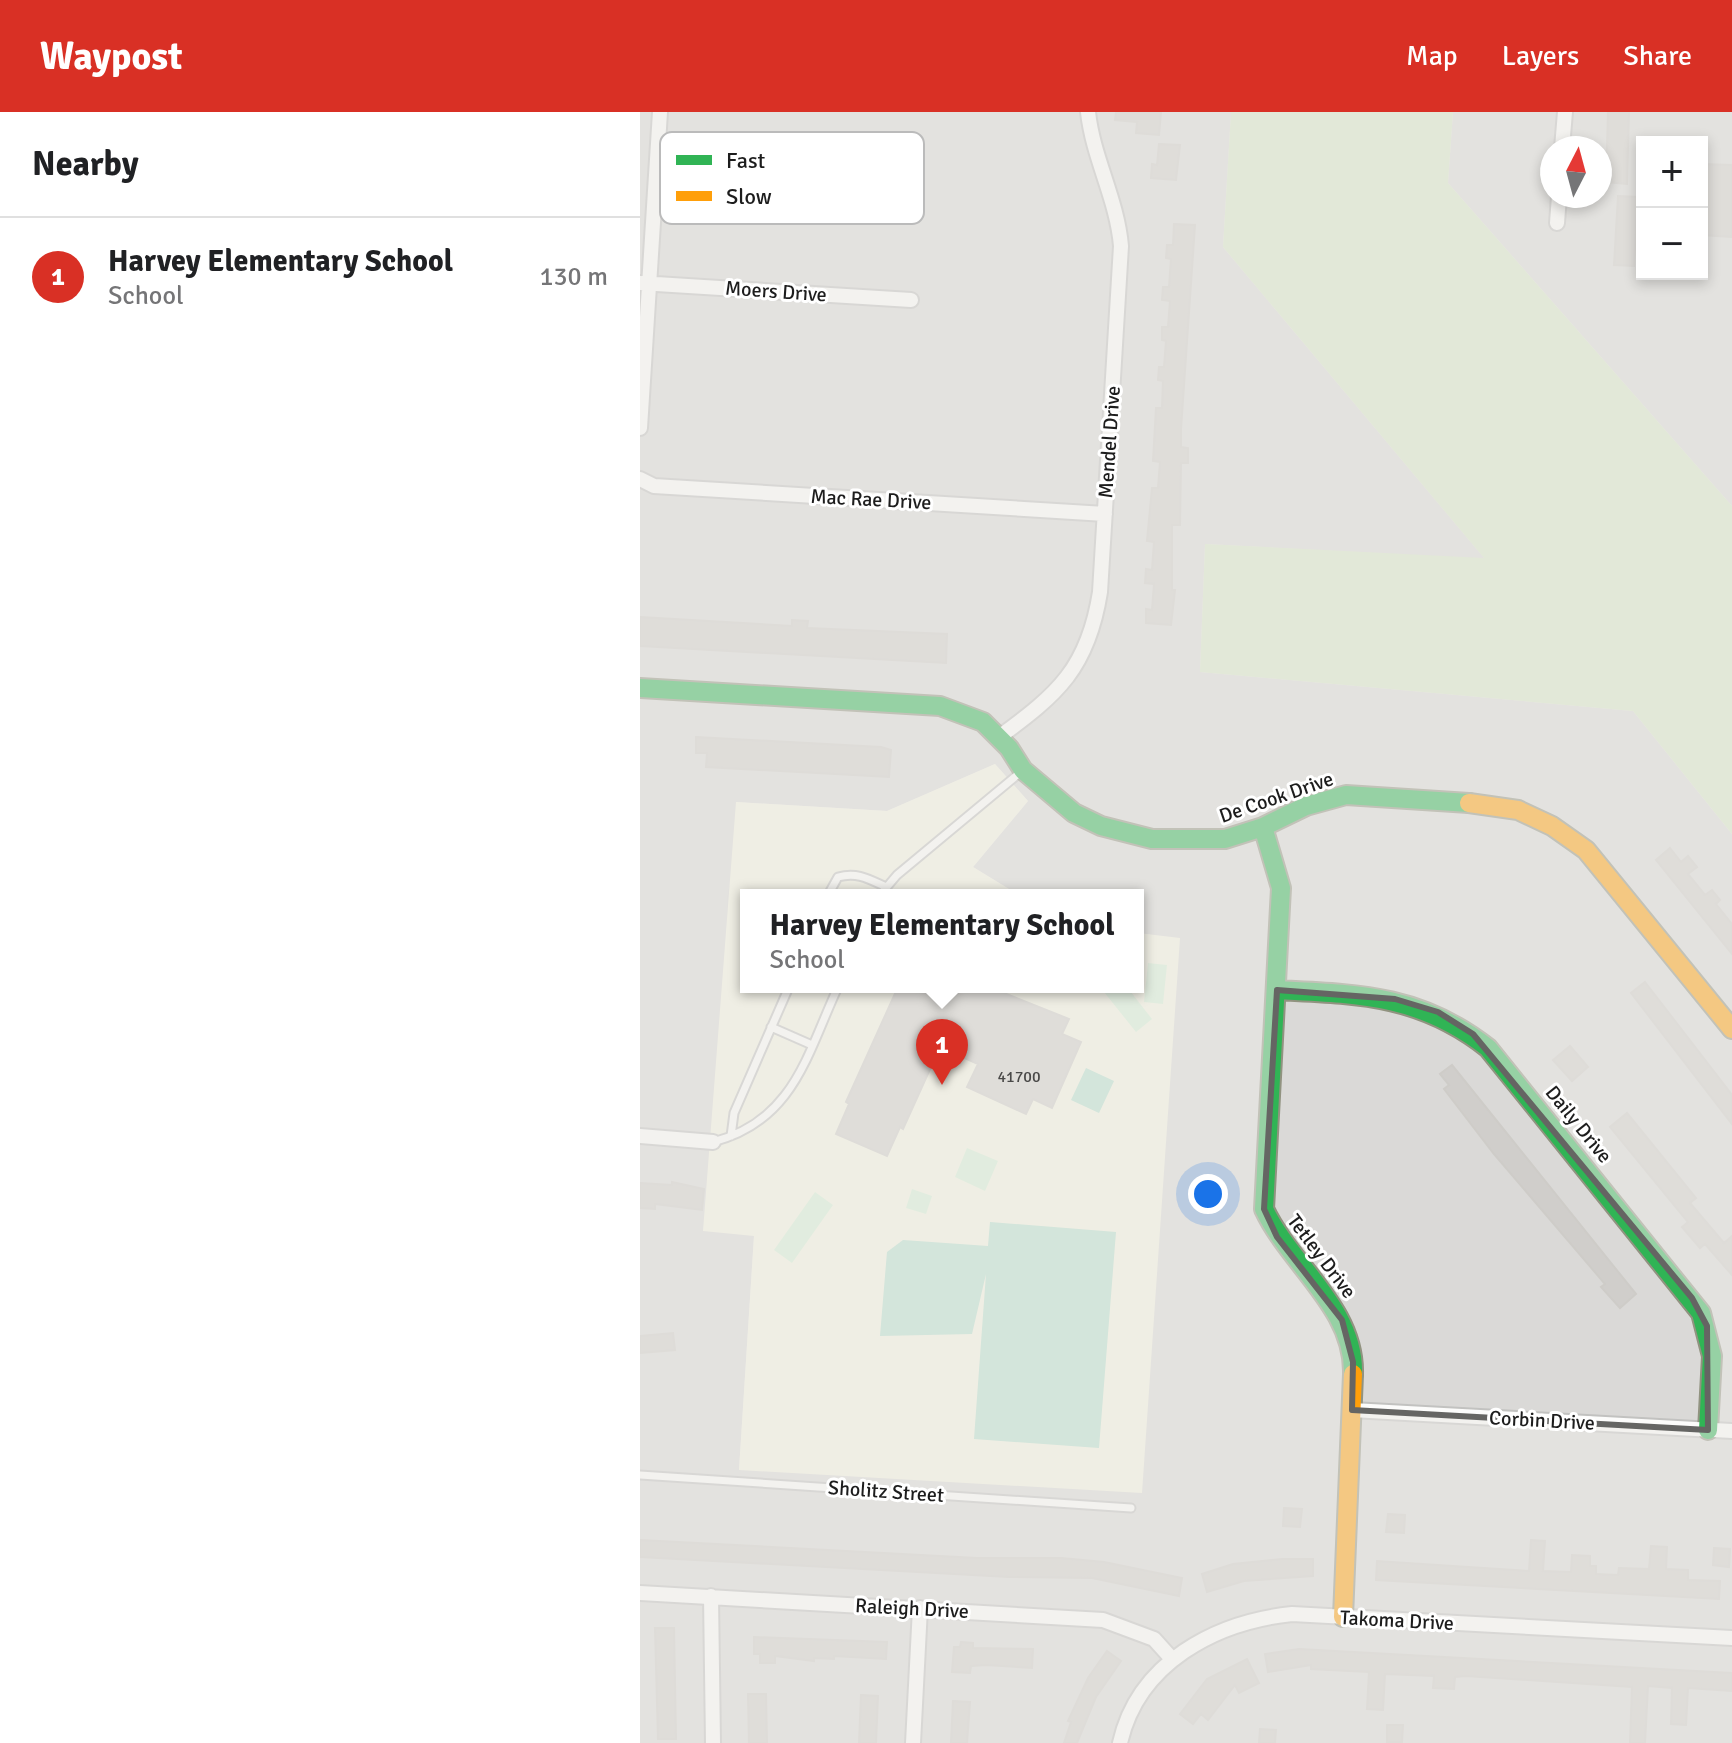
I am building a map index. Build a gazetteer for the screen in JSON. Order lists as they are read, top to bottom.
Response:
{
  "streets": {
    "street": [
      "Moers Drive",
      "Mendel Drive",
      "Mac Rae Drive",
      "De Cook Drive",
      "Daily Drive",
      "Tetley Drive",
      "Corbin Drive",
      "Raleigh Drive",
      "Takoma Drive"
    ],
    "lane": ["Sholitz Street"]
  },
  "crossings": [
    ["Mendel Drive", "Mac Rae Drive"],
    ["Mendel Drive", "De Cook Drive"],
    ["De Cook Drive", "Tetley Drive"],
    ["Daily Drive", "Tetley Drive"],
    ["Daily Drive", "Corbin Drive"],
    ["Tetley Drive", "Corbin Drive"],
    ["Tetley Drive", "Takoma Drive"],
    ["Raleigh Drive", "Takoma Drive"]
  ],
  "house_numbers": ["41700"],
  "legend": ["Fast", "Slow"],
  "north": "top",
  "page": {
    "header": "Waypost",
    "nav": ["Map", "Layers", "Share"],
    "heading": "Nearby",
    "map_buttons": ["+", "−"],
    "list": [
      {
        "mark": "1",
        "name": "Harvey Elementary School",
        "note": "School",
        "value": "130 m"
      }
    ],
    "popup": ["Harvey Elementary School", "School"],
    "pins": "1"
  }
}
